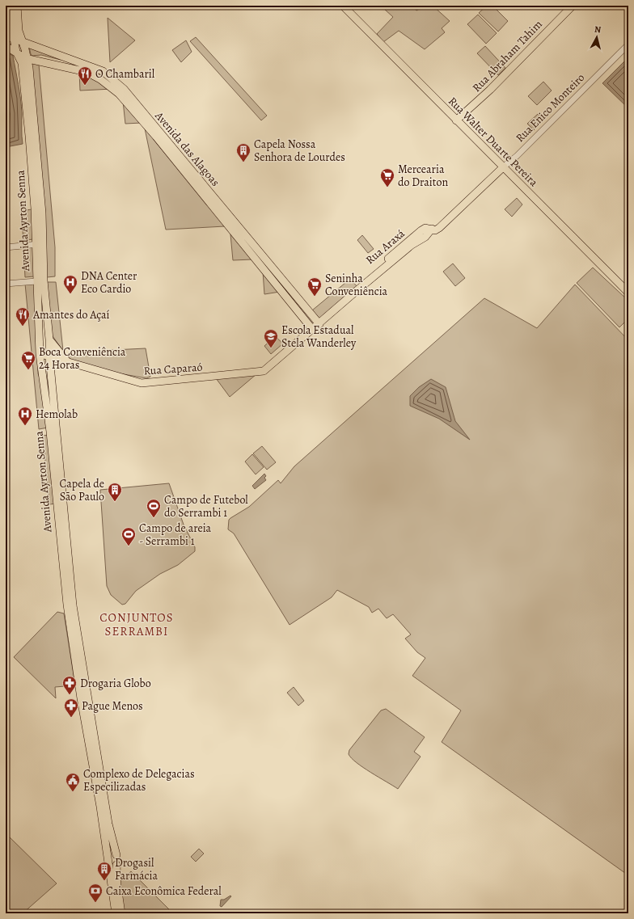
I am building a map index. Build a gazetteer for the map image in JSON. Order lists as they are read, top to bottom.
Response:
{
  "streets": {
    "main road": [
      "Rua Abraham Tahim",
      "Rua Enico Monteiro",
      "Rua Walter Duarte Pereira",
      "Avenida das Alagoas",
      "Avenida Ayrton Senna",
      "Rua Araxá",
      "Rua Caparaó"
    ]
  },
  "crossings": [
    ["Rua Abraham Tahim", "Rua Walter Duarte Pereira"],
    ["Rua Enico Monteiro", "Rua Walter Duarte Pereira"],
    ["Rua Enico Monteiro", "Rua Araxá"],
    ["Avenida das Alagoas", "Avenida Ayrton Senna"],
    ["Avenida das Alagoas", "Rua Araxá"],
    ["Avenida Ayrton Senna", "Rua Caparaó"],
    ["Rua Araxá", "Rua Caparaó"]
  ],
  "districts": ["CONJUNTOS SERRAMBI"],
  "places": {
    "restaurant": ["O Chambaril", "Amantes do Açaí"],
    "building": ["Capela Nossa Senhora de Lourdes", "Capela de São Paulo", "Drogasil Farmácia"],
    "supermarket": ["Mercearia do Draiton", "Seninha Conveniência", "Boca Conveniência 24 Horas"],
    "hospital": ["DNA Center Eco Cardio", "Hemolab"],
    "school or university": ["Escola Estadual Stela Wanderley"],
    "sports": ["Campo de Futebol do Serrambi 1", "Campo de areia - Serrambi 1"],
    "pharmacy": ["Drogaria Globo", "Pague Menos"],
    "public building": ["Complexo de Delegacias Especilizadas"],
    "bank": ["Caixa Econômica Federal"]
  },
  "north": "top"
}
